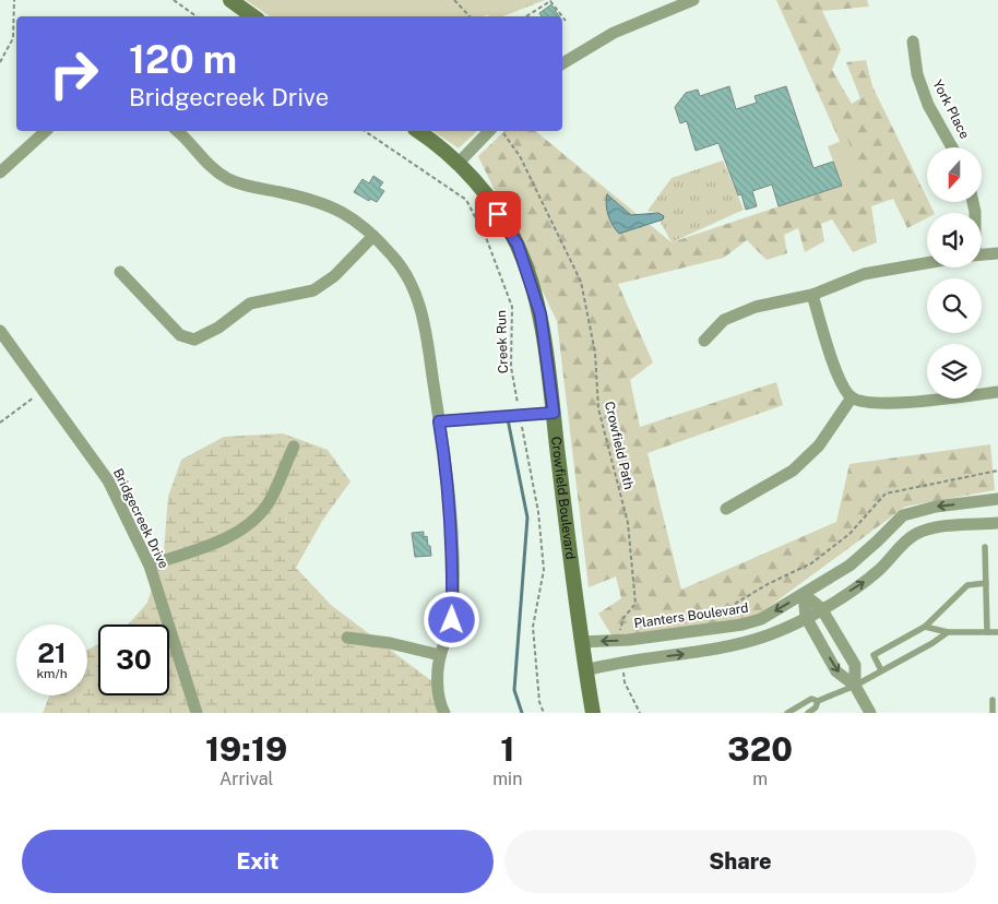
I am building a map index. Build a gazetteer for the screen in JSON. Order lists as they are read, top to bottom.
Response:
{
  "streets": {
    "main road": ["Crowfield Boulevard"],
    "street": ["York Place", "Bridgecreek Drive", "Planters Boulevard"],
    "path": ["Creek Run", "Crowfield Path"]
  },
  "crossings": [
    ["Crowfield Path", "Planters Boulevard"],
    ["Crowfield Boulevard", "Planters Boulevard"]
  ],
  "north": "bottom",
  "page": {
    "turn": ["120 m", "Bridgecreek Drive"],
    "speed": "21 km/h",
    "limit": "30",
    "eta": [
      "19:19",
      "Arrival",
      "1",
      "min",
      "320",
      "m"
    ],
    "buttons": ["Exit", "Share"]
  }
}
